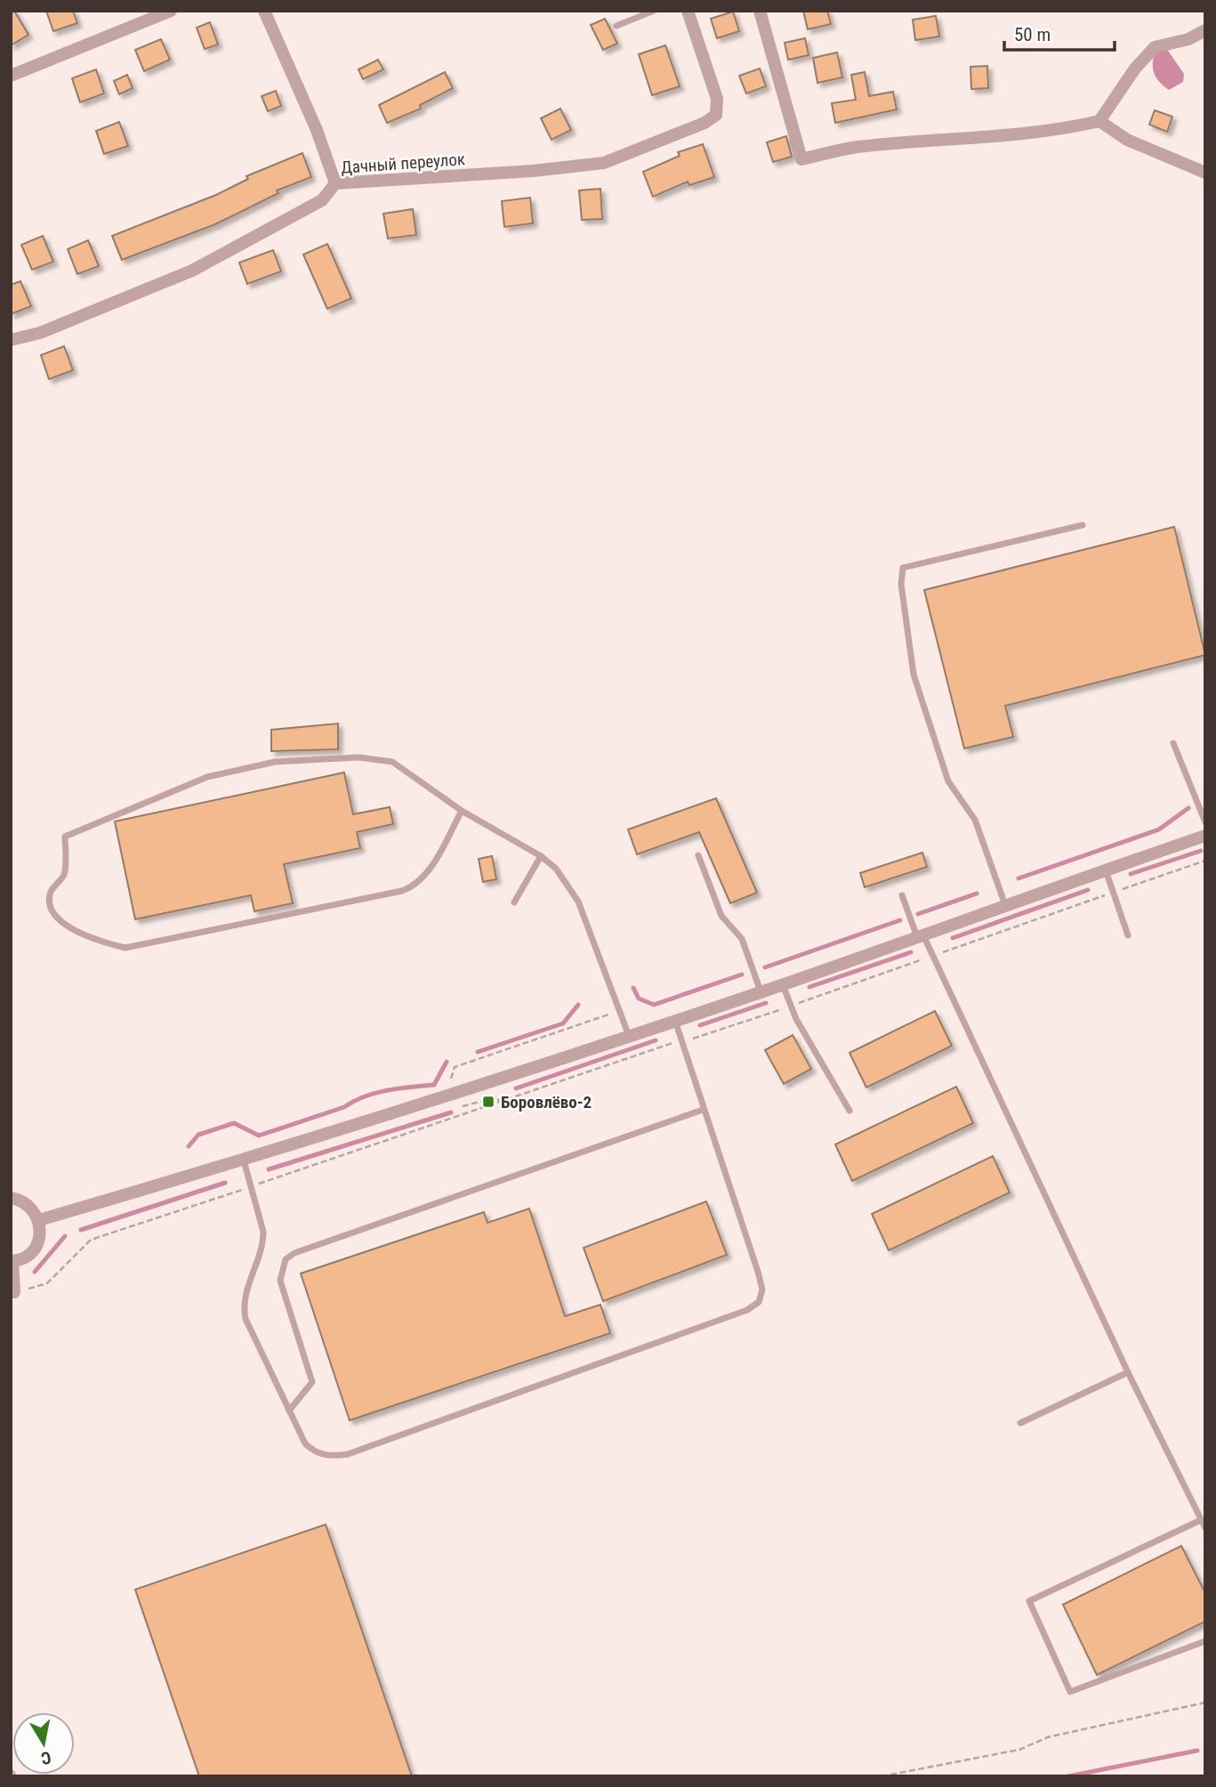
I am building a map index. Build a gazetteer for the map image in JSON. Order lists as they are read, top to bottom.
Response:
{
  "streets": {
    "street": ["Дачный переулок"]
  },
  "places": {
    "transit": ["Боровлёво-2"]
  },
  "scale_bar": "50 m",
  "north": "bottom"
}
